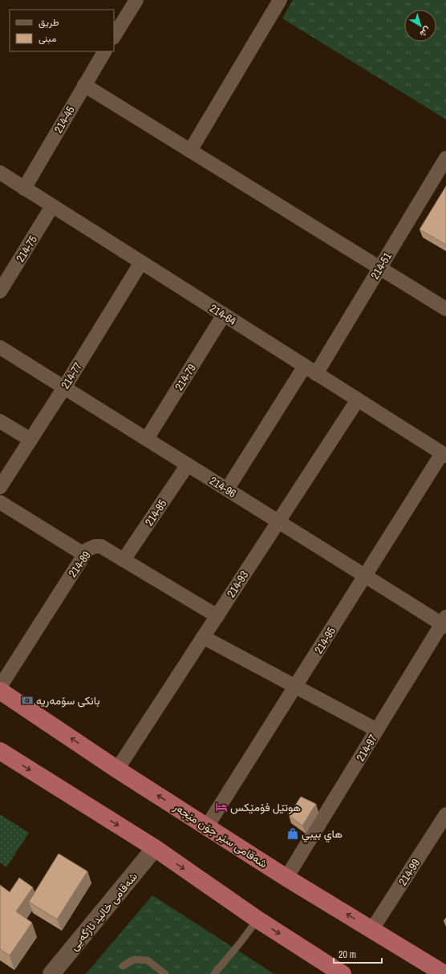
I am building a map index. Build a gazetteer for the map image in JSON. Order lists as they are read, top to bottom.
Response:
{
  "streets": {
    "highway": ["شەقامی سێر جۆن مێجەر"],
    "street": [
      "214-45",
      "214-75",
      "214-51",
      "214-64",
      "214-77",
      "214-79",
      "214-96",
      "214-85",
      "214-89",
      "214-93",
      "214-95",
      "214-97",
      "214-99",
      "شەقامی خالید ئاژگەیی"
    ]
  },
  "crossings": [
    ["214-45", "214-64"],
    ["214-75", "214-64"],
    ["214-51", "214-64"],
    ["214-51", "214-96"],
    ["214-64", "214-77"],
    ["214-64", "214-79"],
    ["214-64", "214-93"],
    ["214-64", "214-95"],
    ["214-77", "214-96"],
    ["214-79", "214-96"],
    ["214-96", "214-85"],
    ["214-96", "214-93"],
    ["214-96", "214-95"],
    ["214-96", "214-97"],
    ["214-85", "214-89"],
    ["214-89", "214-93"],
    ["214-93", "شەقامی سێر جۆن مێجەر"],
    ["214-95", "شەقامی سێر جۆن مێجەر"],
    ["214-97", "شەقامی سێر جۆن مێجەر"],
    ["شەقامی سێر جۆن مێجەر", "214-99"]
  ],
  "places": {
    "bank": ["بانکی سۆمەریە"],
    "hotel": ["هوتێل فۆمێکس"],
    "shop": ["هاي بيبي"]
  },
  "legend": ["طريق", "مبنى"],
  "scale_bar": "20 m",
  "north": "bottom right"
}
